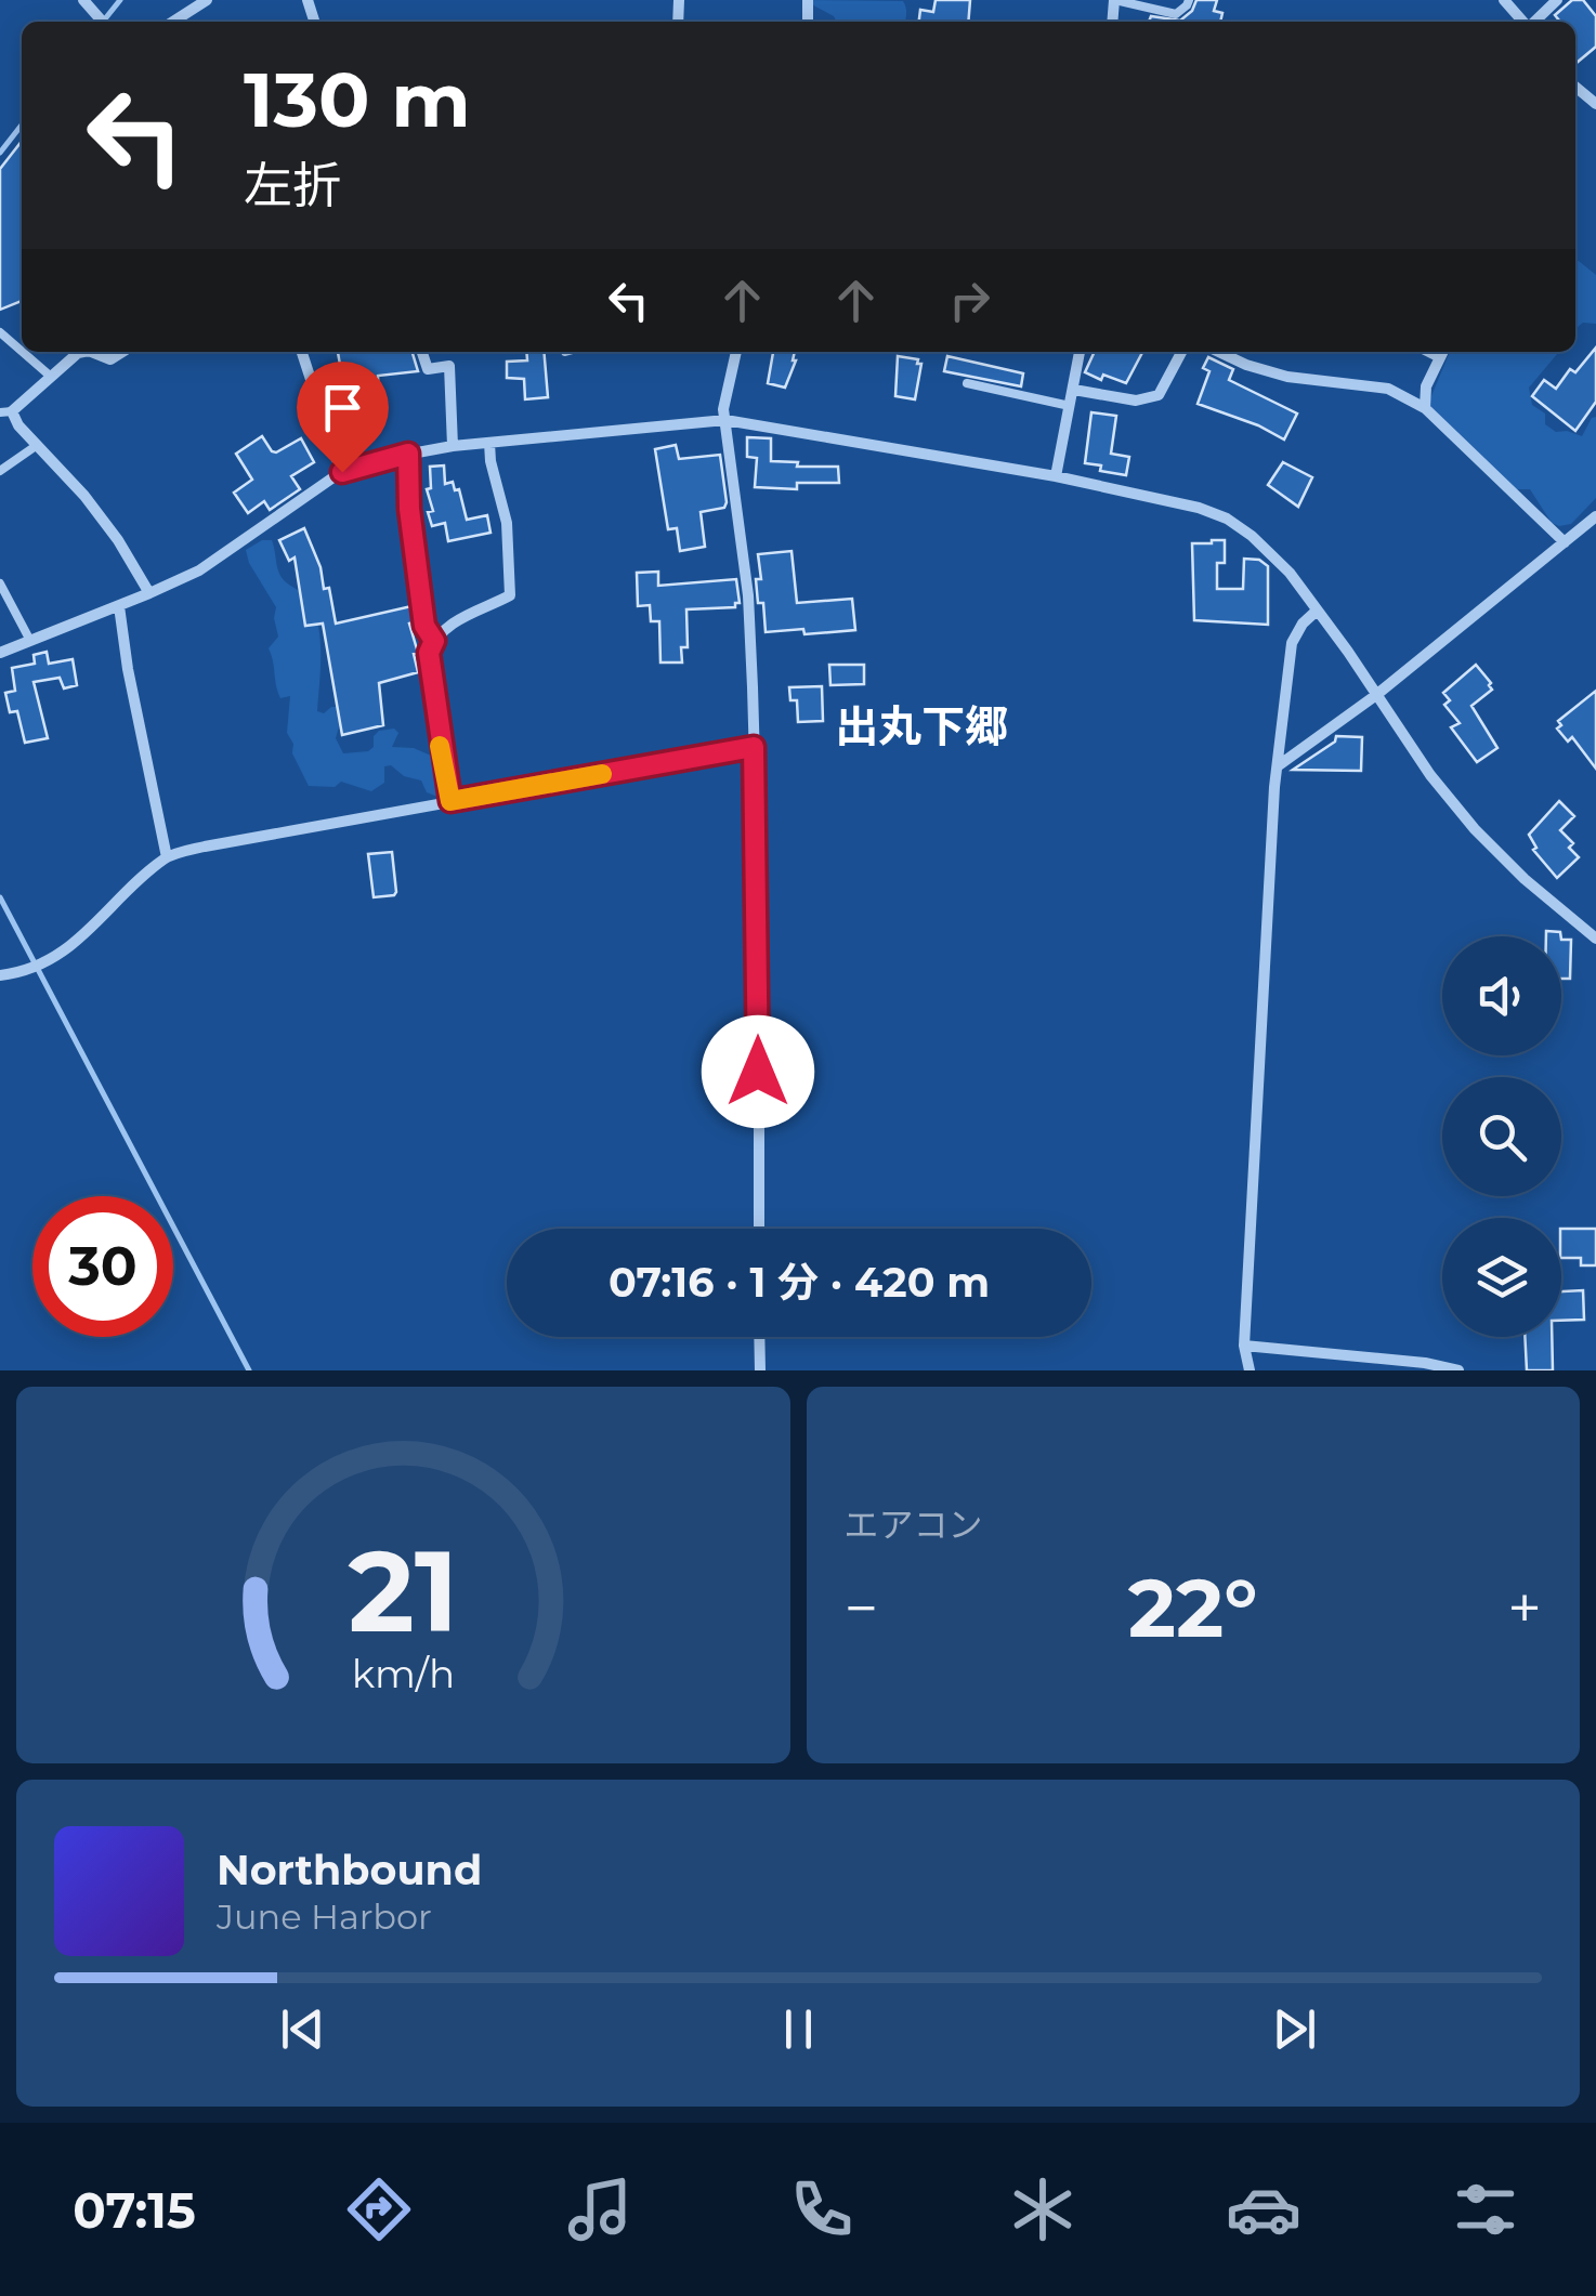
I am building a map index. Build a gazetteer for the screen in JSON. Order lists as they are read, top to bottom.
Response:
{
  "districts": ["出丸下郷"],
  "page": {
    "turn": ["130 m", "左折"],
    "limit": "30",
    "trip": "07:16 · 1 分 · 420 m",
    "tile": "エアコン",
    "heat": ["−", "22°", "+"],
    "song": ["Northbound", "June Harbor"],
    "tabs": "07:15",
    "gauge": ["21", "km/h"]
  }
}
